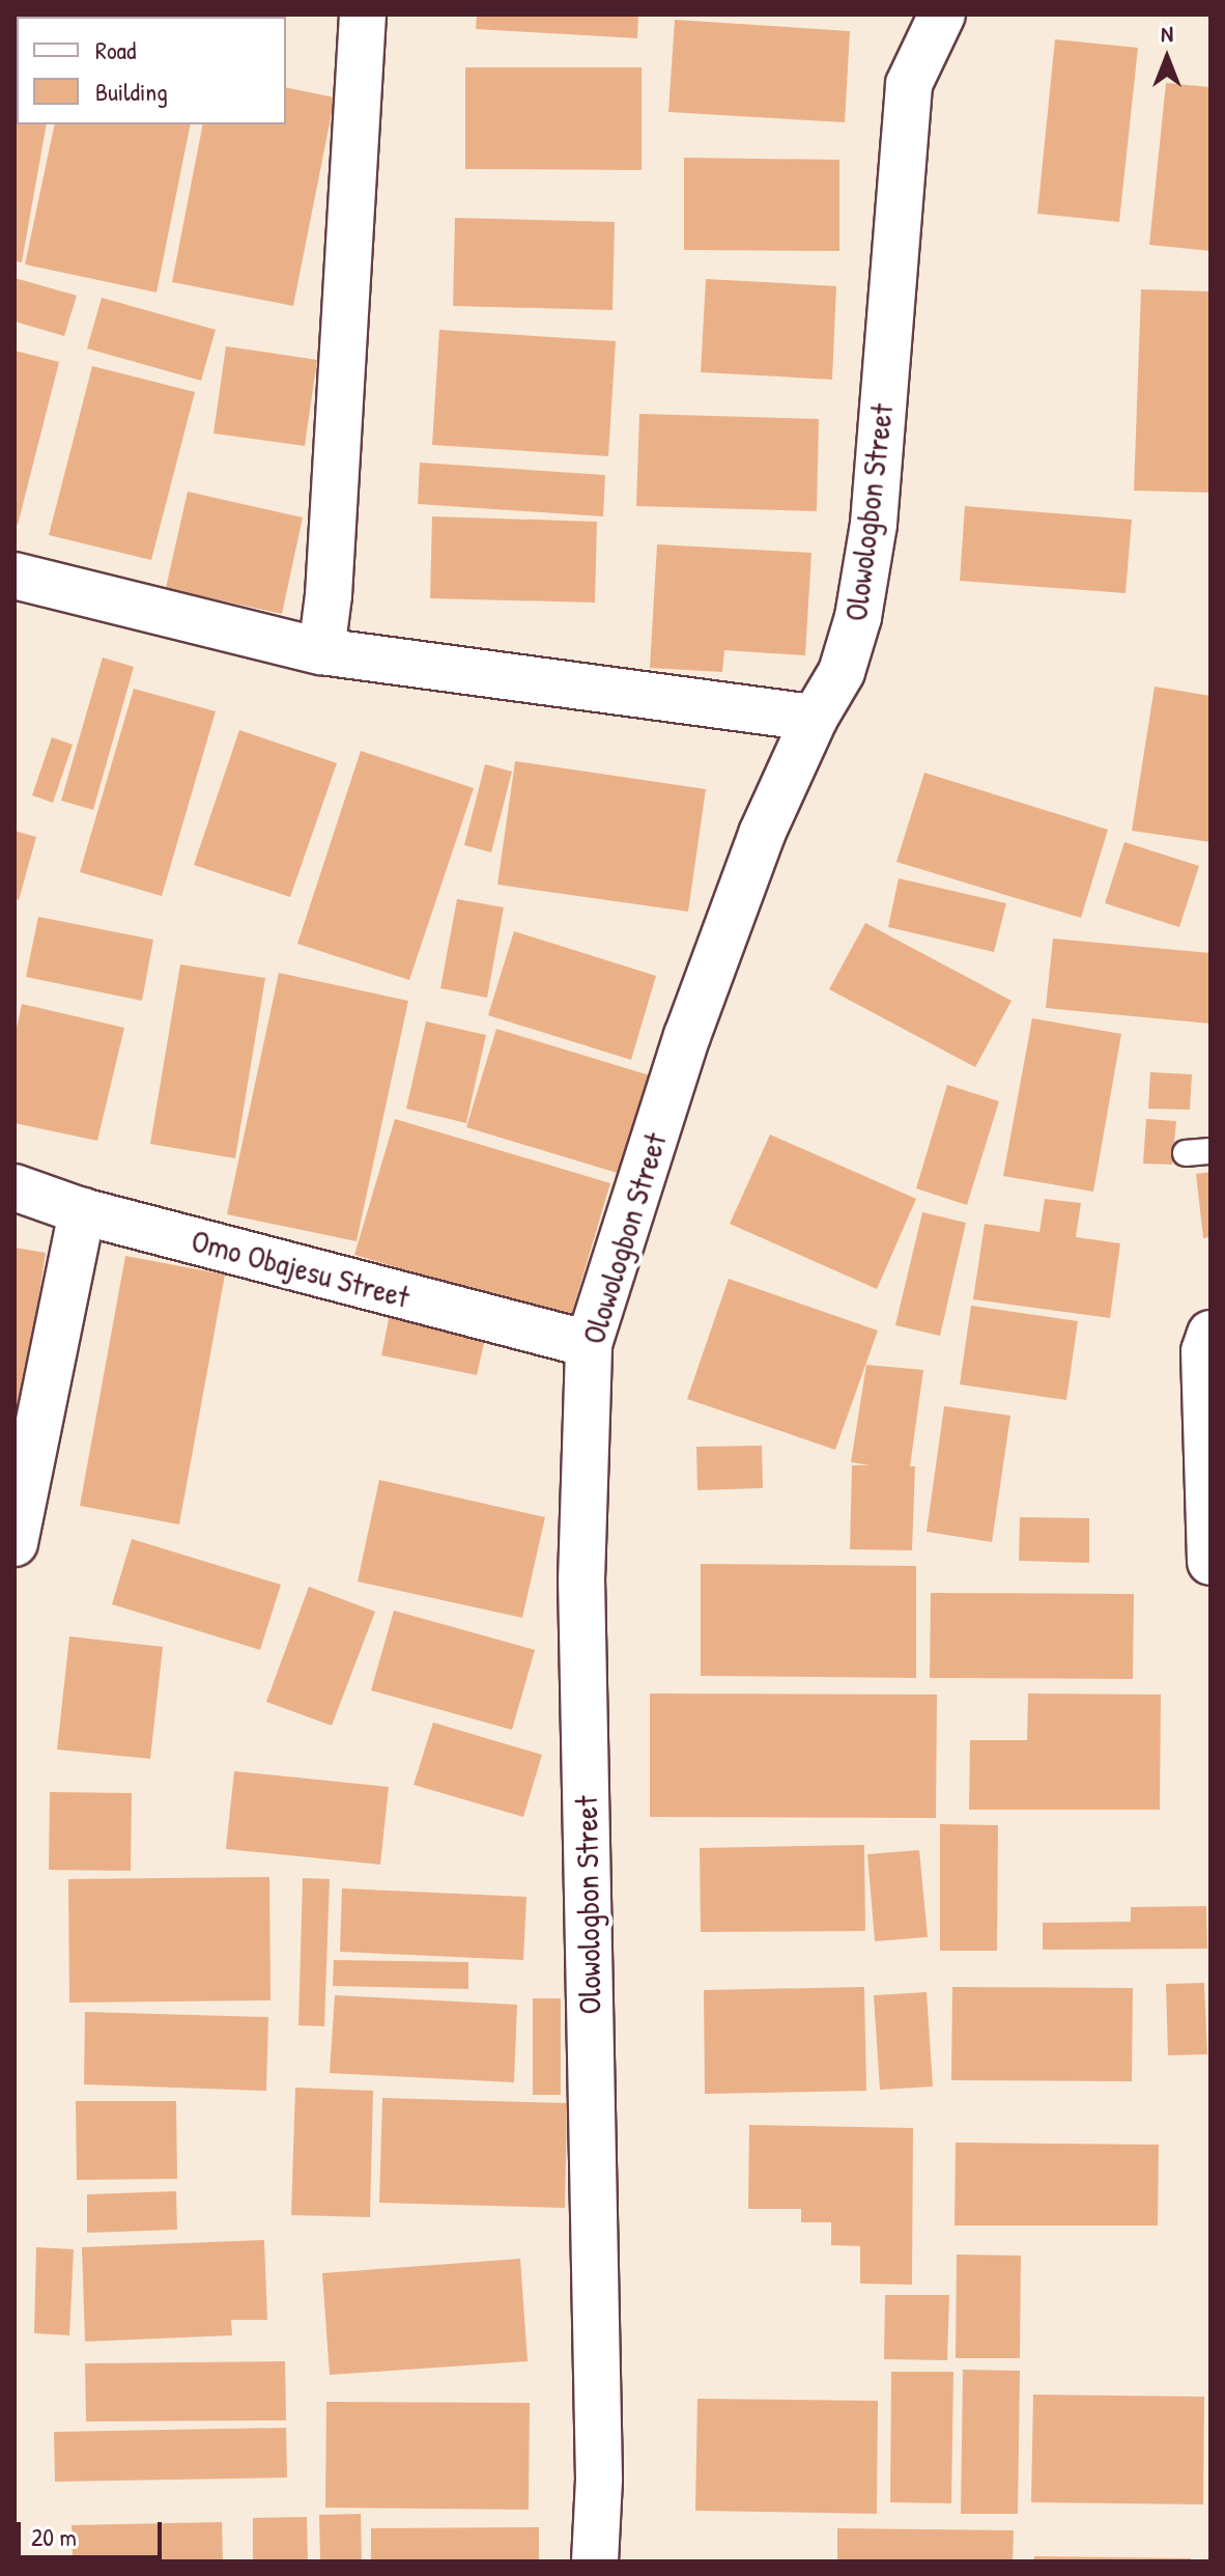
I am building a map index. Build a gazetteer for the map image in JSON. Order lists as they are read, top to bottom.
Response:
{
  "streets": {
    "street": ["Olowologbon Street", "Omo Obajesu Street"]
  },
  "crossings": [
    ["Olowologbon Street", "Omo Obajesu Street"]
  ],
  "legend": ["Road", "Building"],
  "scale_bar": "20 m",
  "north": "top"
}
